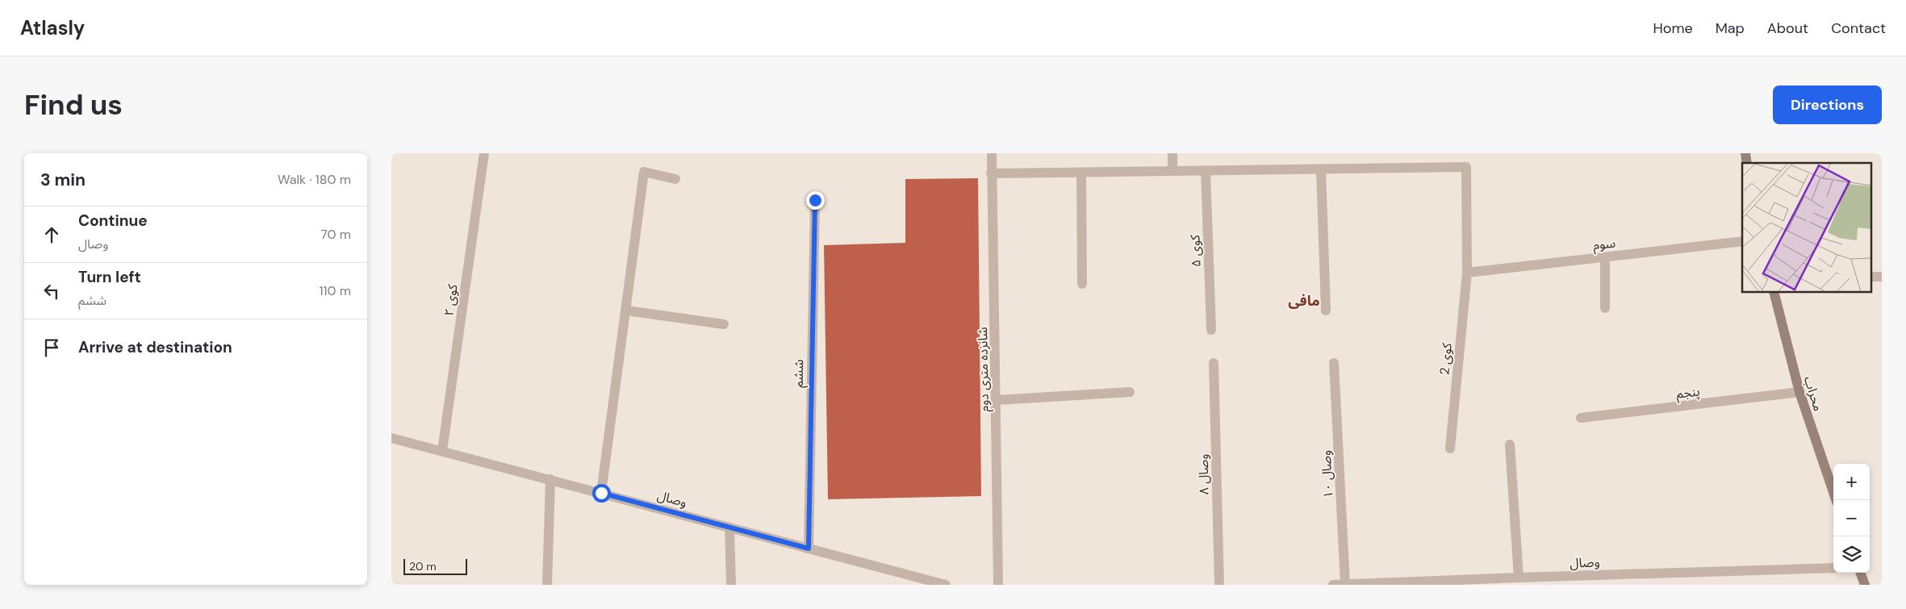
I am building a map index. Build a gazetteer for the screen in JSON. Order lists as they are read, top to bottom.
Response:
{
  "streets": {
    "street": [
      "سوم",
      "کوی ۵",
      "کوی ۲",
      "کوی 2",
      "شانزده متری دوم",
      "ششم",
      "پنجم",
      "محراب",
      "وصال ۸",
      "وصال ۱۰",
      "وصال"
    ]
  },
  "crossings": [
    ["سوم", "کوی 2"],
    ["کوی ۲", "وصال"],
    ["ششم", "وصال"],
    ["پنجم", "محراب"],
    ["وصال ۱۰", "وصال"]
  ],
  "districts": ["مافی"],
  "scale_bar": "20 m",
  "page": {
    "header": "Atlasly",
    "nav": [
      "Home",
      "Map",
      "About",
      "Contact"
    ],
    "buttons": "Directions",
    "title": "Find us",
    "heading": ["3 min", "Walk · 180 m"],
    "list": [
      ["Continue", "وصال", "70 m"],
      ["Turn left", "ششم", "110 m"],
      "Arrive at destination"
    ],
    "map_buttons": ["+", "−"],
    "scale": "20 m"
  }
}
